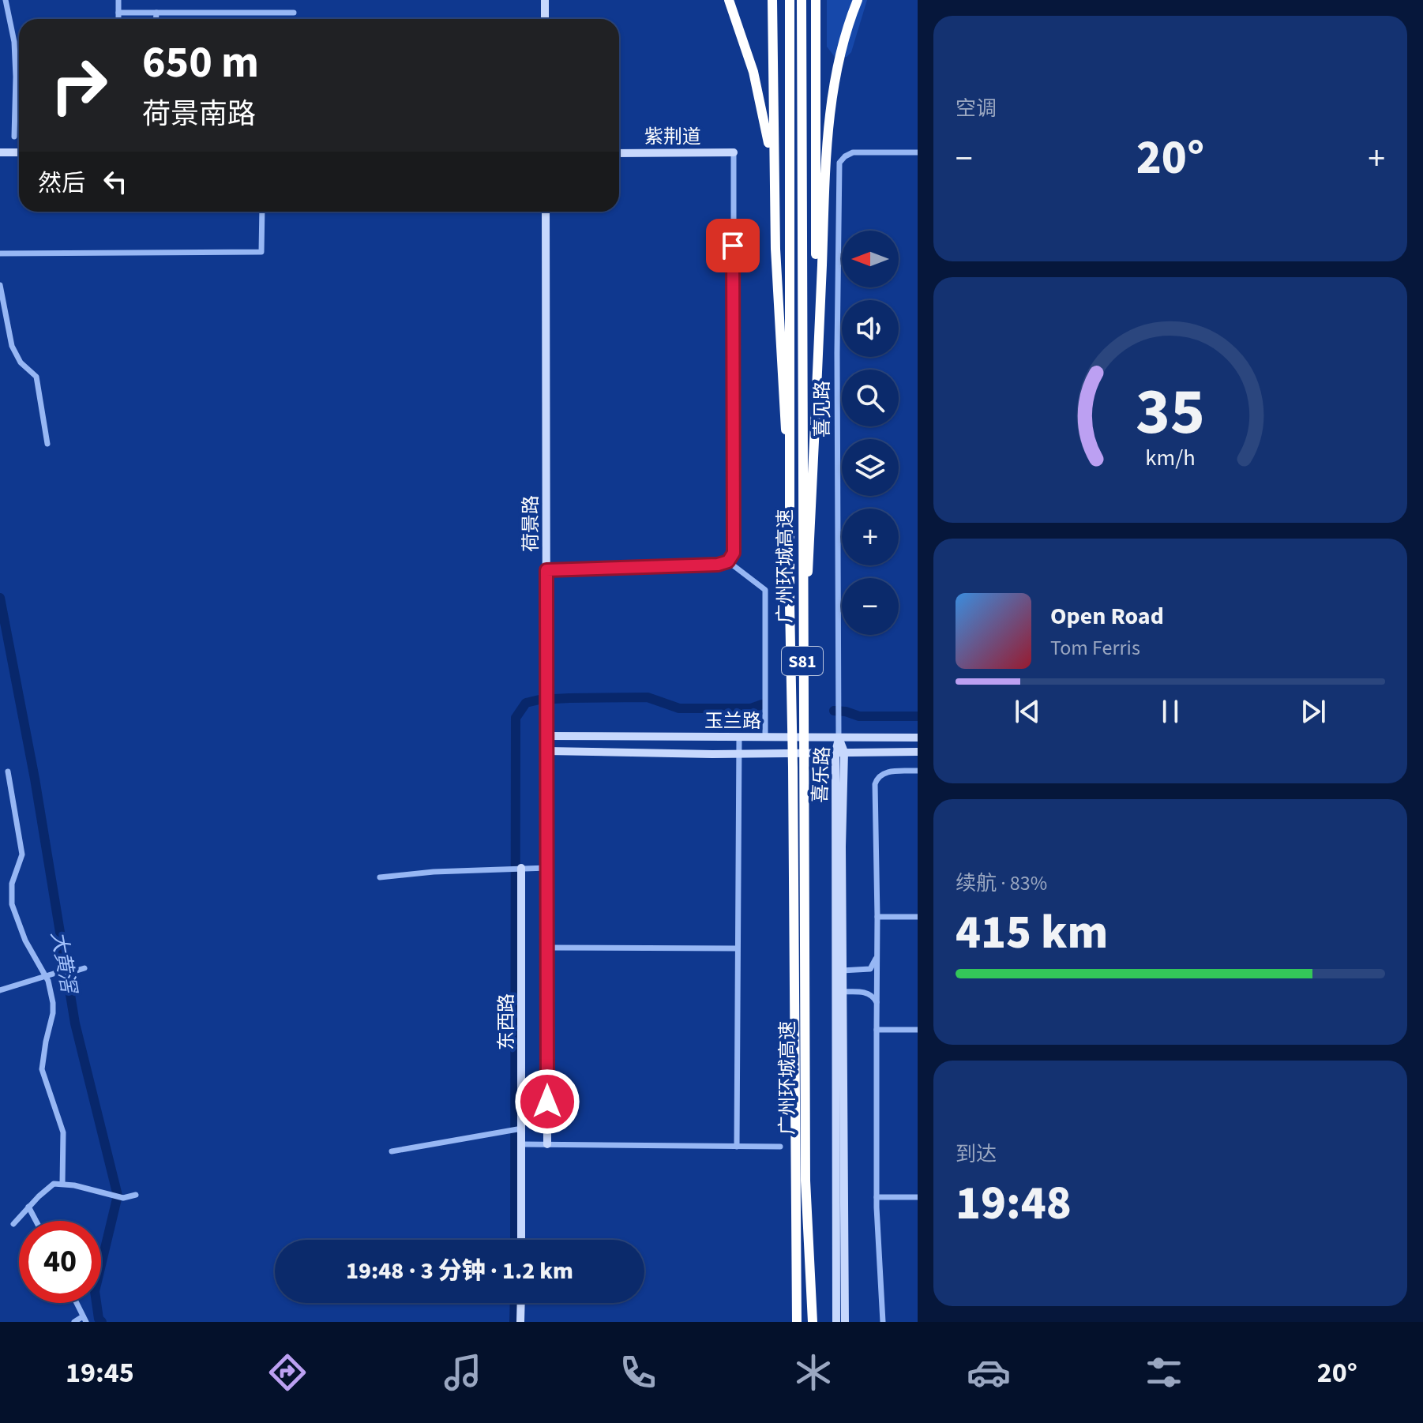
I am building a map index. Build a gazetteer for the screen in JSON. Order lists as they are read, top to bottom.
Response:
{
  "streets": {
    "highway": ["广州环城高速", "S81"],
    "street": [
      "紫荆道",
      "喜见路",
      "荷景路",
      "玉兰路",
      "喜乐路",
      "东西路"
    ]
  },
  "crossings": [
    ["喜见路", "玉兰路"],
    ["喜见路", "喜乐路"],
    ["荷景路", "玉兰路"],
    ["玉兰路", "喜乐路"]
  ],
  "water": ["大黄滘"],
  "north": "left",
  "page": {
    "tile": [
      "空调",
      ["续航 · 83%", "415 km"],
      ["到达", "19:48"]
    ],
    "turn": ["650 m", "荷景南路"],
    "heat": ["−", "20°", "+"],
    "then": "然后",
    "map_buttons": ["+", "−"],
    "song": ["Open Road", "Tom Ferris"],
    "limit": "40",
    "trip": "19:48 · 3 分钟 · 1.2 km",
    "tabs": ["19:45", "20°"],
    "gauge": ["35", "km/h"]
  }
}
